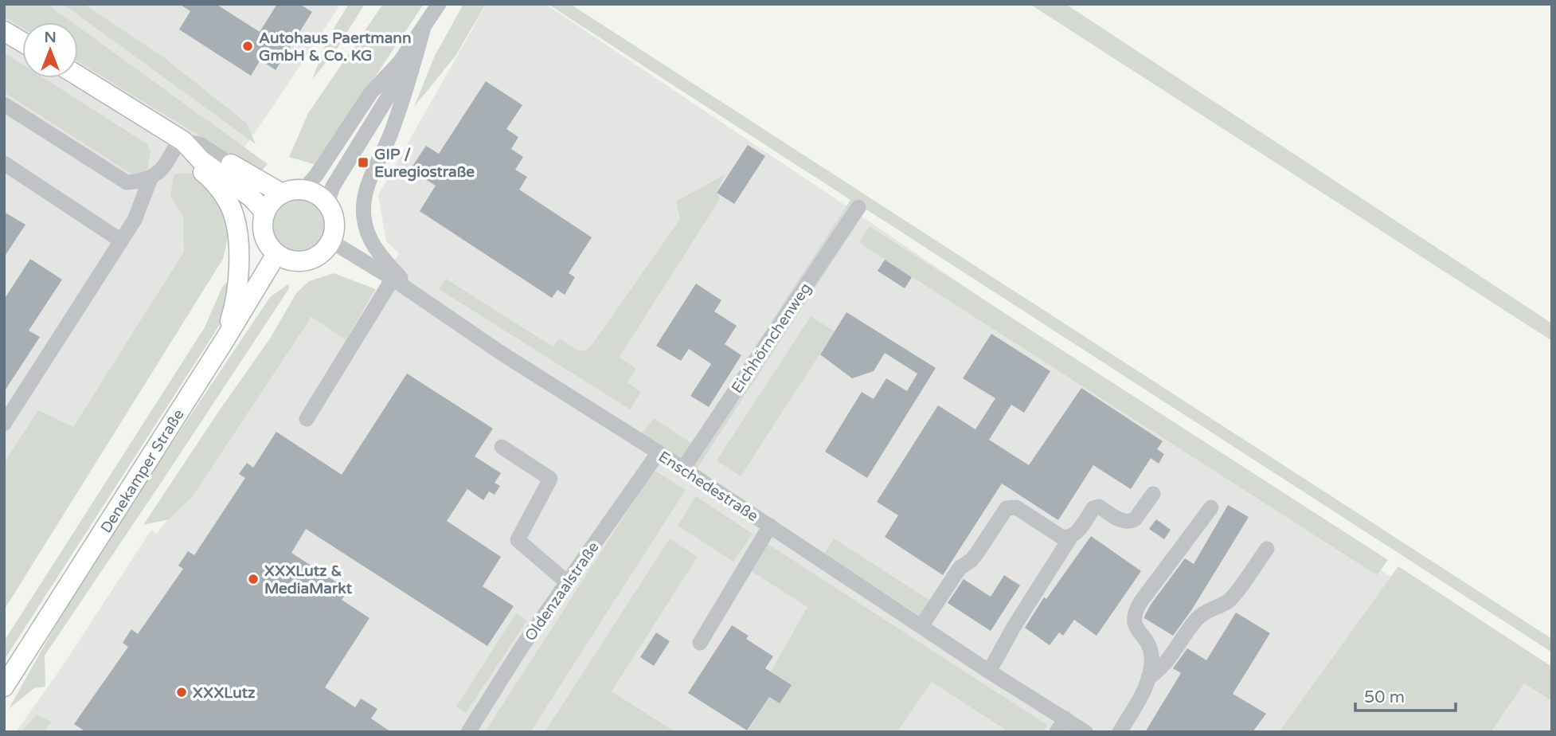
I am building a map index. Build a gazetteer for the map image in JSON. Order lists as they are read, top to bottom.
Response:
{
  "streets": {
    "main road": ["Denekamper Straße"],
    "street": ["Eichhörnchenweg", "Enschedestraße", "Oldenzaalstraße"]
  },
  "crossings": [
    ["Eichhörnchenweg", "Enschedestraße"],
    ["Denekamper Straße", "Enschedestraße"],
    ["Enschedestraße", "Oldenzaalstraße"]
  ],
  "places": {
    "other": ["Autohaus Paertmann GmbH & Co. KG", "XXXLutz & MediaMarkt", "XXXLutz"],
    "transit": ["GIP / Euregiostraße"]
  },
  "scale_bar": "50 m",
  "north": "top"
}
